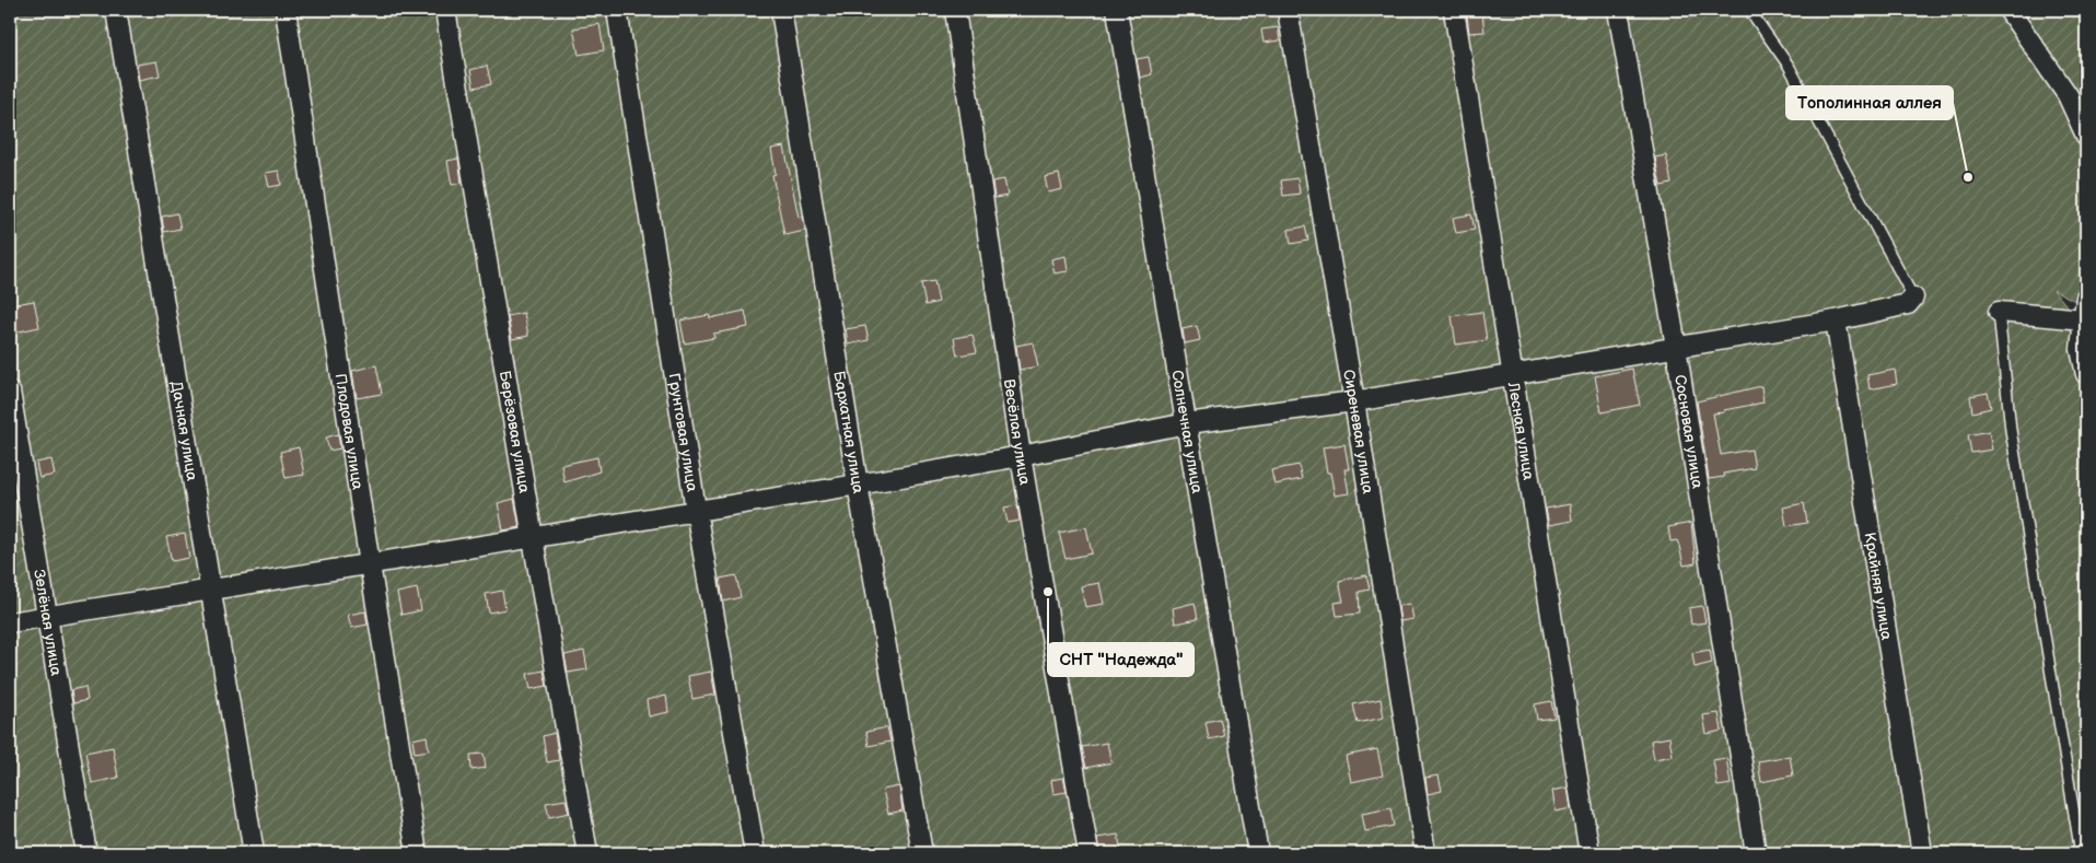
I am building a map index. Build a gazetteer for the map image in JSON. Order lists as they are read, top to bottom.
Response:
{
  "streets": {
    "street": [
      "Солнечная улица",
      "Сиреневая улица",
      "Лесная улица",
      "Сосновая улица",
      "Дачная улица",
      "Плодовая улица",
      "Берёзовая улица",
      "Грунтовая улица",
      "Бархатная улица",
      "Весёлая улица",
      "Крайняя улица",
      "Зелёная улица"
    ]
  },
  "places": ["Тополинная аллея", "СНТ \"Надежда\""]
}
